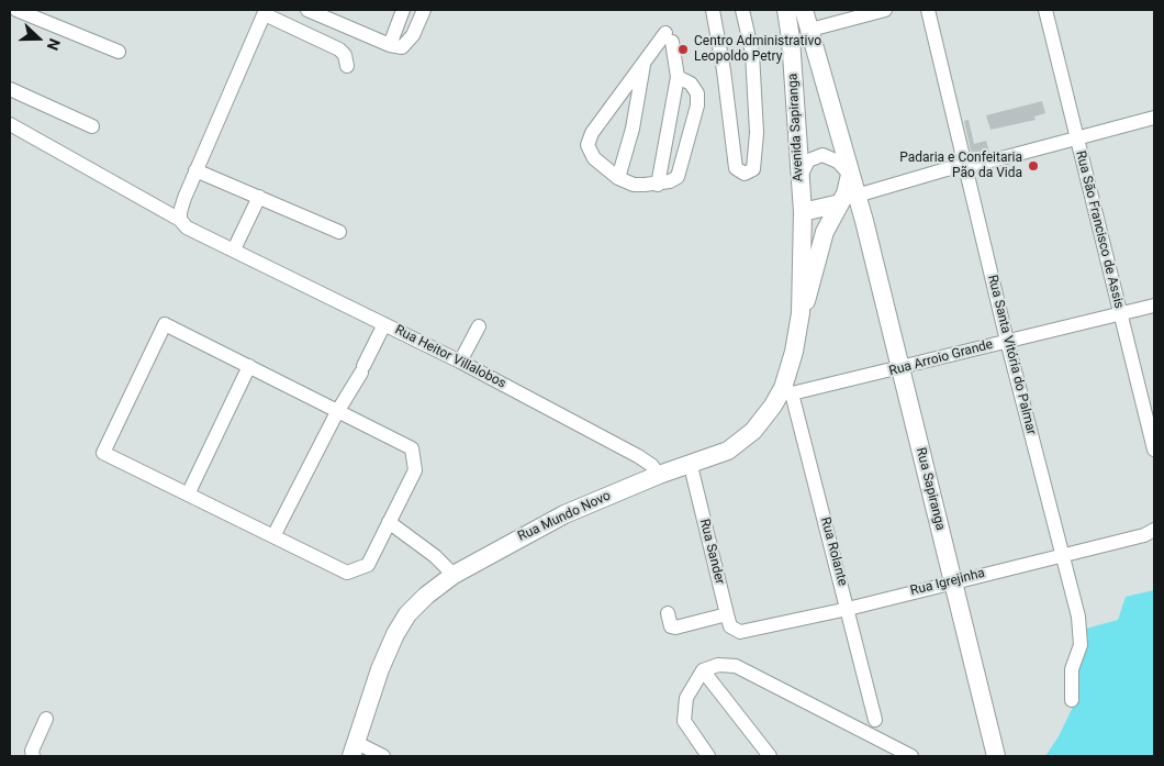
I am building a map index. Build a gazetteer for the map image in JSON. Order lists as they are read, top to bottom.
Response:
{
  "streets": {
    "main road": ["Avenida Sapiranga", "Rua Sapiranga", "Rua Mundo Novo"],
    "street": [
      "Rua São Francisco de Assis",
      "Rua Santa Vitória do Palmar",
      "Rua Heitor Villalobos",
      "Rua Arroio Grande",
      "Rua Sander",
      "Rua Rolante",
      "Rua Igrejinha"
    ]
  },
  "crossings": [
    ["Avenida Sapiranga", "Rua Sapiranga"],
    ["Avenida Sapiranga", "Rua Mundo Novo"],
    ["Rua São Francisco de Assis", "Rua Arroio Grande"],
    ["Rua Santa Vitória do Palmar", "Rua Arroio Grande"],
    ["Rua Santa Vitória do Palmar", "Rua Igrejinha"],
    ["Rua Heitor Villalobos", "Rua Mundo Novo"],
    ["Rua Arroio Grande", "Rua Sapiranga"],
    ["Rua Arroio Grande", "Rua Mundo Novo"],
    ["Rua Arroio Grande", "Rua Rolante"],
    ["Rua Sapiranga", "Rua Mundo Novo"],
    ["Rua Sapiranga", "Rua Igrejinha"],
    ["Rua Mundo Novo", "Rua Sander"],
    ["Rua Mundo Novo", "Rua Rolante"],
    ["Rua Sander", "Rua Igrejinha"],
    ["Rua Rolante", "Rua Igrejinha"]
  ],
  "places": ["Centro Administrativo Leopoldo Petry", "Padaria e Confeitaria Pão da Vida"],
  "north": "right"
}
